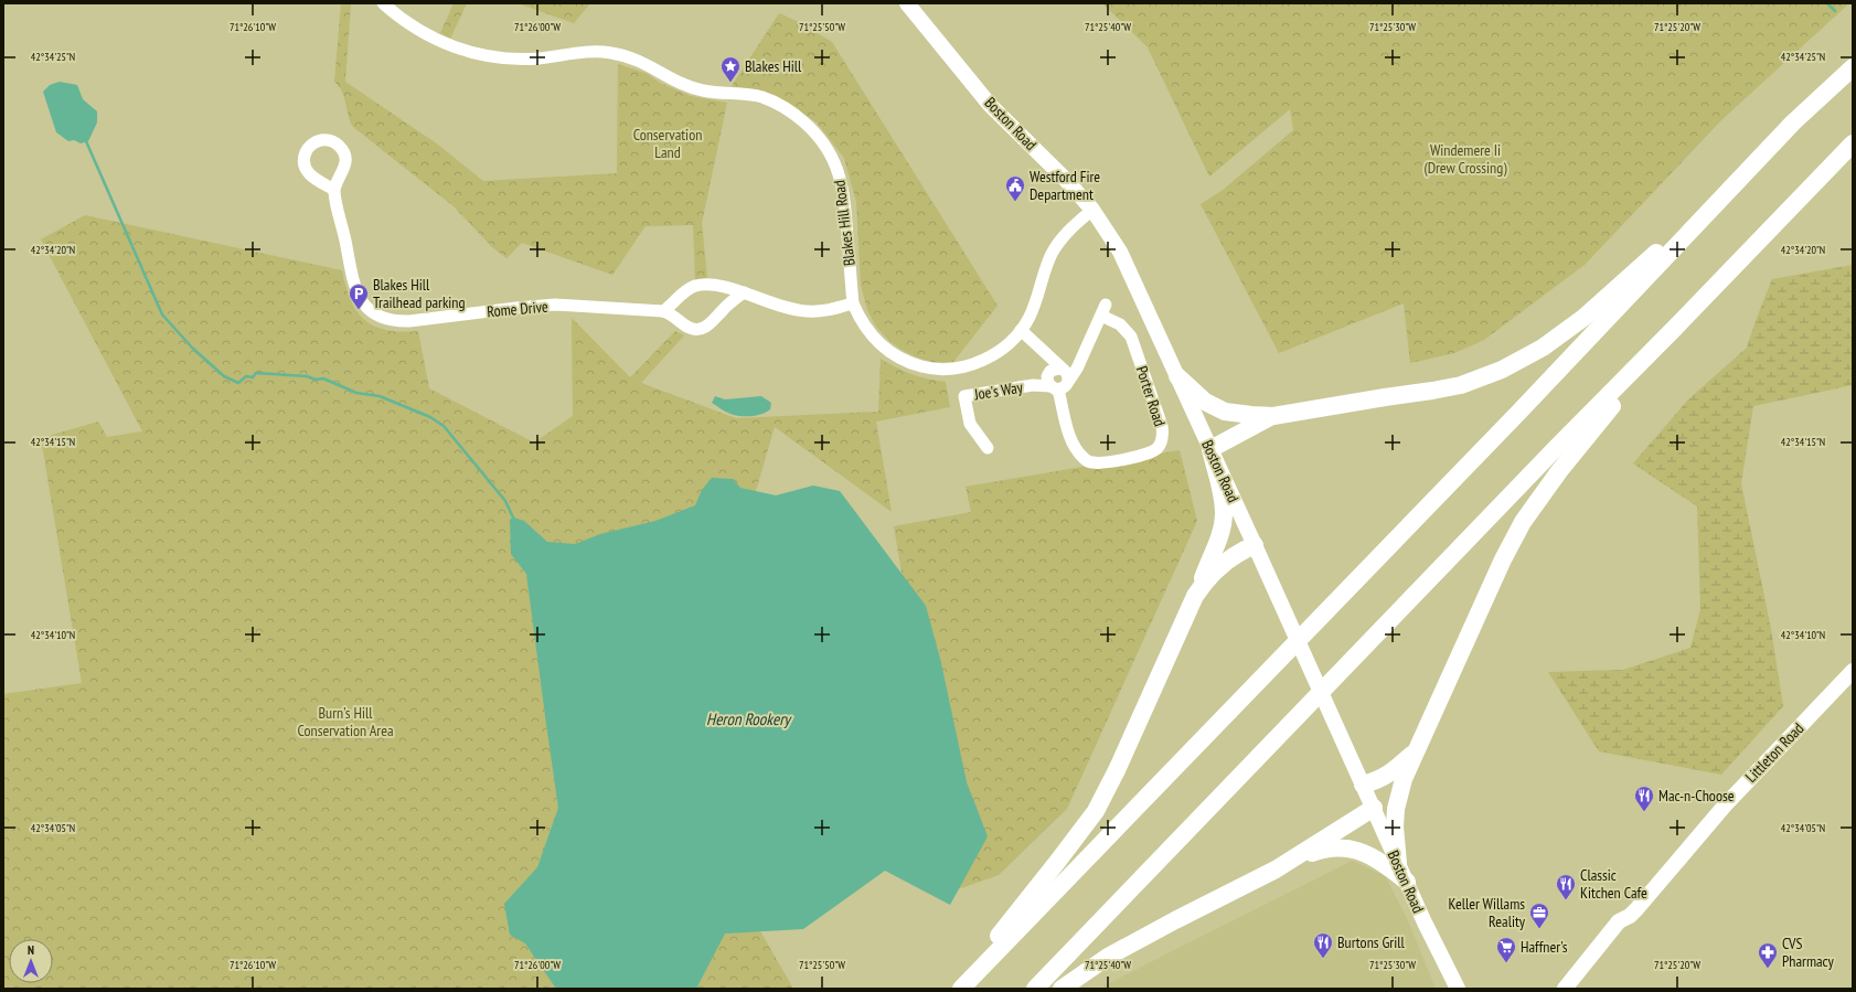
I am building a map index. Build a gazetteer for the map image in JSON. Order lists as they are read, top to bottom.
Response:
{
  "streets": {
    "main road": ["Boston Road", "Littleton Road"],
    "street": [
      "Blakes Hill Road",
      "Rome Drive",
      "Joe's Way",
      "Porter Road"
    ]
  },
  "crossings": [
    ["Boston Road", "Blakes Hill Road"],
    ["Blakes Hill Road", "Porter Road"],
    ["Joe's Way", "Porter Road"]
  ],
  "water": ["Heron Rookery"],
  "parks": ["Conservation Land", "Windemere Ii (Drew Crossing)", "Burn’s Hill Conservation Area"],
  "places": {
    "place": ["Blakes Hill"],
    "public building": ["Westford Fire Department"],
    "parking": ["Blakes Hill Trailhead parking"],
    "restaurant": ["Mac-n-Choose", "Classic Kitchen Cafe", "Burtons Grill"],
    "office": ["Keller Willams Reality"],
    "supermarket": ["Haffner's"],
    "pharmacy": ["CVS Pharmacy"]
  },
  "north": "top",
  "coordinates": [
    "71°26'10\"W",
    "71°26'00\"W",
    "71°25'50\"W",
    "71°25'40\"W",
    "71°25'30\"W",
    "71°25'20\"W",
    "42°34'25\"N",
    "42°34'20\"N",
    "42°34'15\"N",
    "42°34'10\"N",
    "42°34'05\"N"
  ]
}
